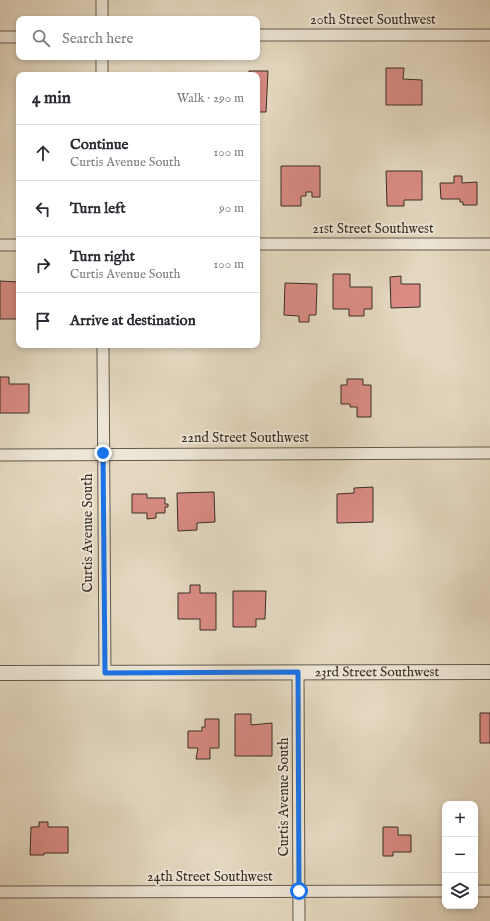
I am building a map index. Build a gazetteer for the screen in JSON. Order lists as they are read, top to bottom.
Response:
{
  "streets": {
    "street": [
      "20th Street Southwest",
      "21st Street Southwest",
      "22nd Street Southwest",
      "Curtis Avenue South",
      "23rd Street Southwest",
      "24th Street Southwest"
    ]
  },
  "crossings": [
    ["22nd Street Southwest", "Curtis Avenue South"],
    ["Curtis Avenue South", "23rd Street Southwest"],
    ["Curtis Avenue South", "24th Street Southwest"]
  ],
  "page": {
    "search": "Search here",
    "heading": ["4 min", "Walk · 290 m"],
    "list": [
      ["Continue", "Curtis Avenue South", "100 m"],
      ["Turn left", "90 m"],
      ["Turn right", "Curtis Avenue South", "100 m"],
      "Arrive at destination"
    ],
    "map_buttons": ["+", "−"]
  }
}
